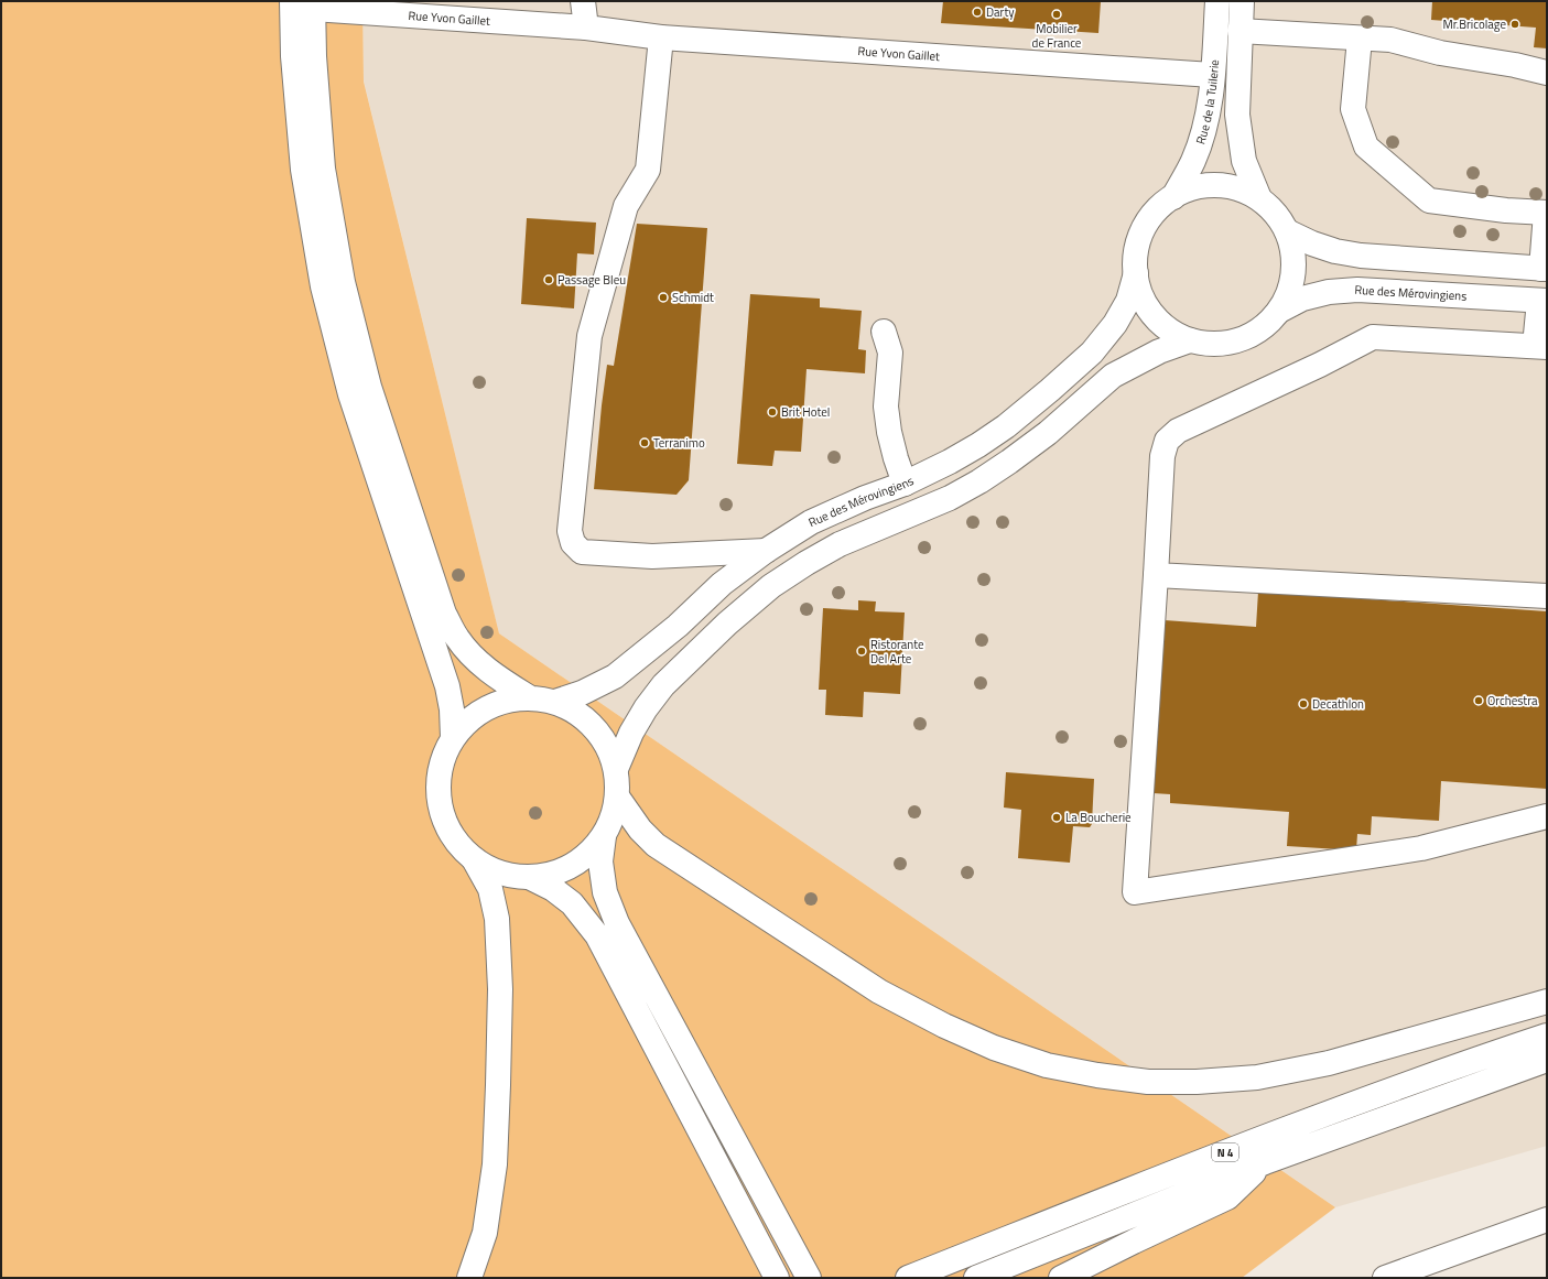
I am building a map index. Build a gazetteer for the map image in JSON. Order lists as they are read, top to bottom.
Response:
{
  "streets": {
    "main road": [
      "Rue Yvon Gaillet",
      "Rue de la Tuilerie",
      "Rue des Mérovingiens",
      "N 4"
    ]
  },
  "crossings": [
    ["Rue Yvon Gaillet", "Rue de la Tuilerie"]
  ],
  "places": [
    "Darty",
    "Mobilier de France",
    "Mr.Bricolage",
    "Passage Bleu",
    "Schmidt",
    "Brit Hotel",
    "Terranimo",
    "Ristorante Del Arte",
    "Orchestra",
    "Decathlon",
    "La Boucherie"
  ]
}
